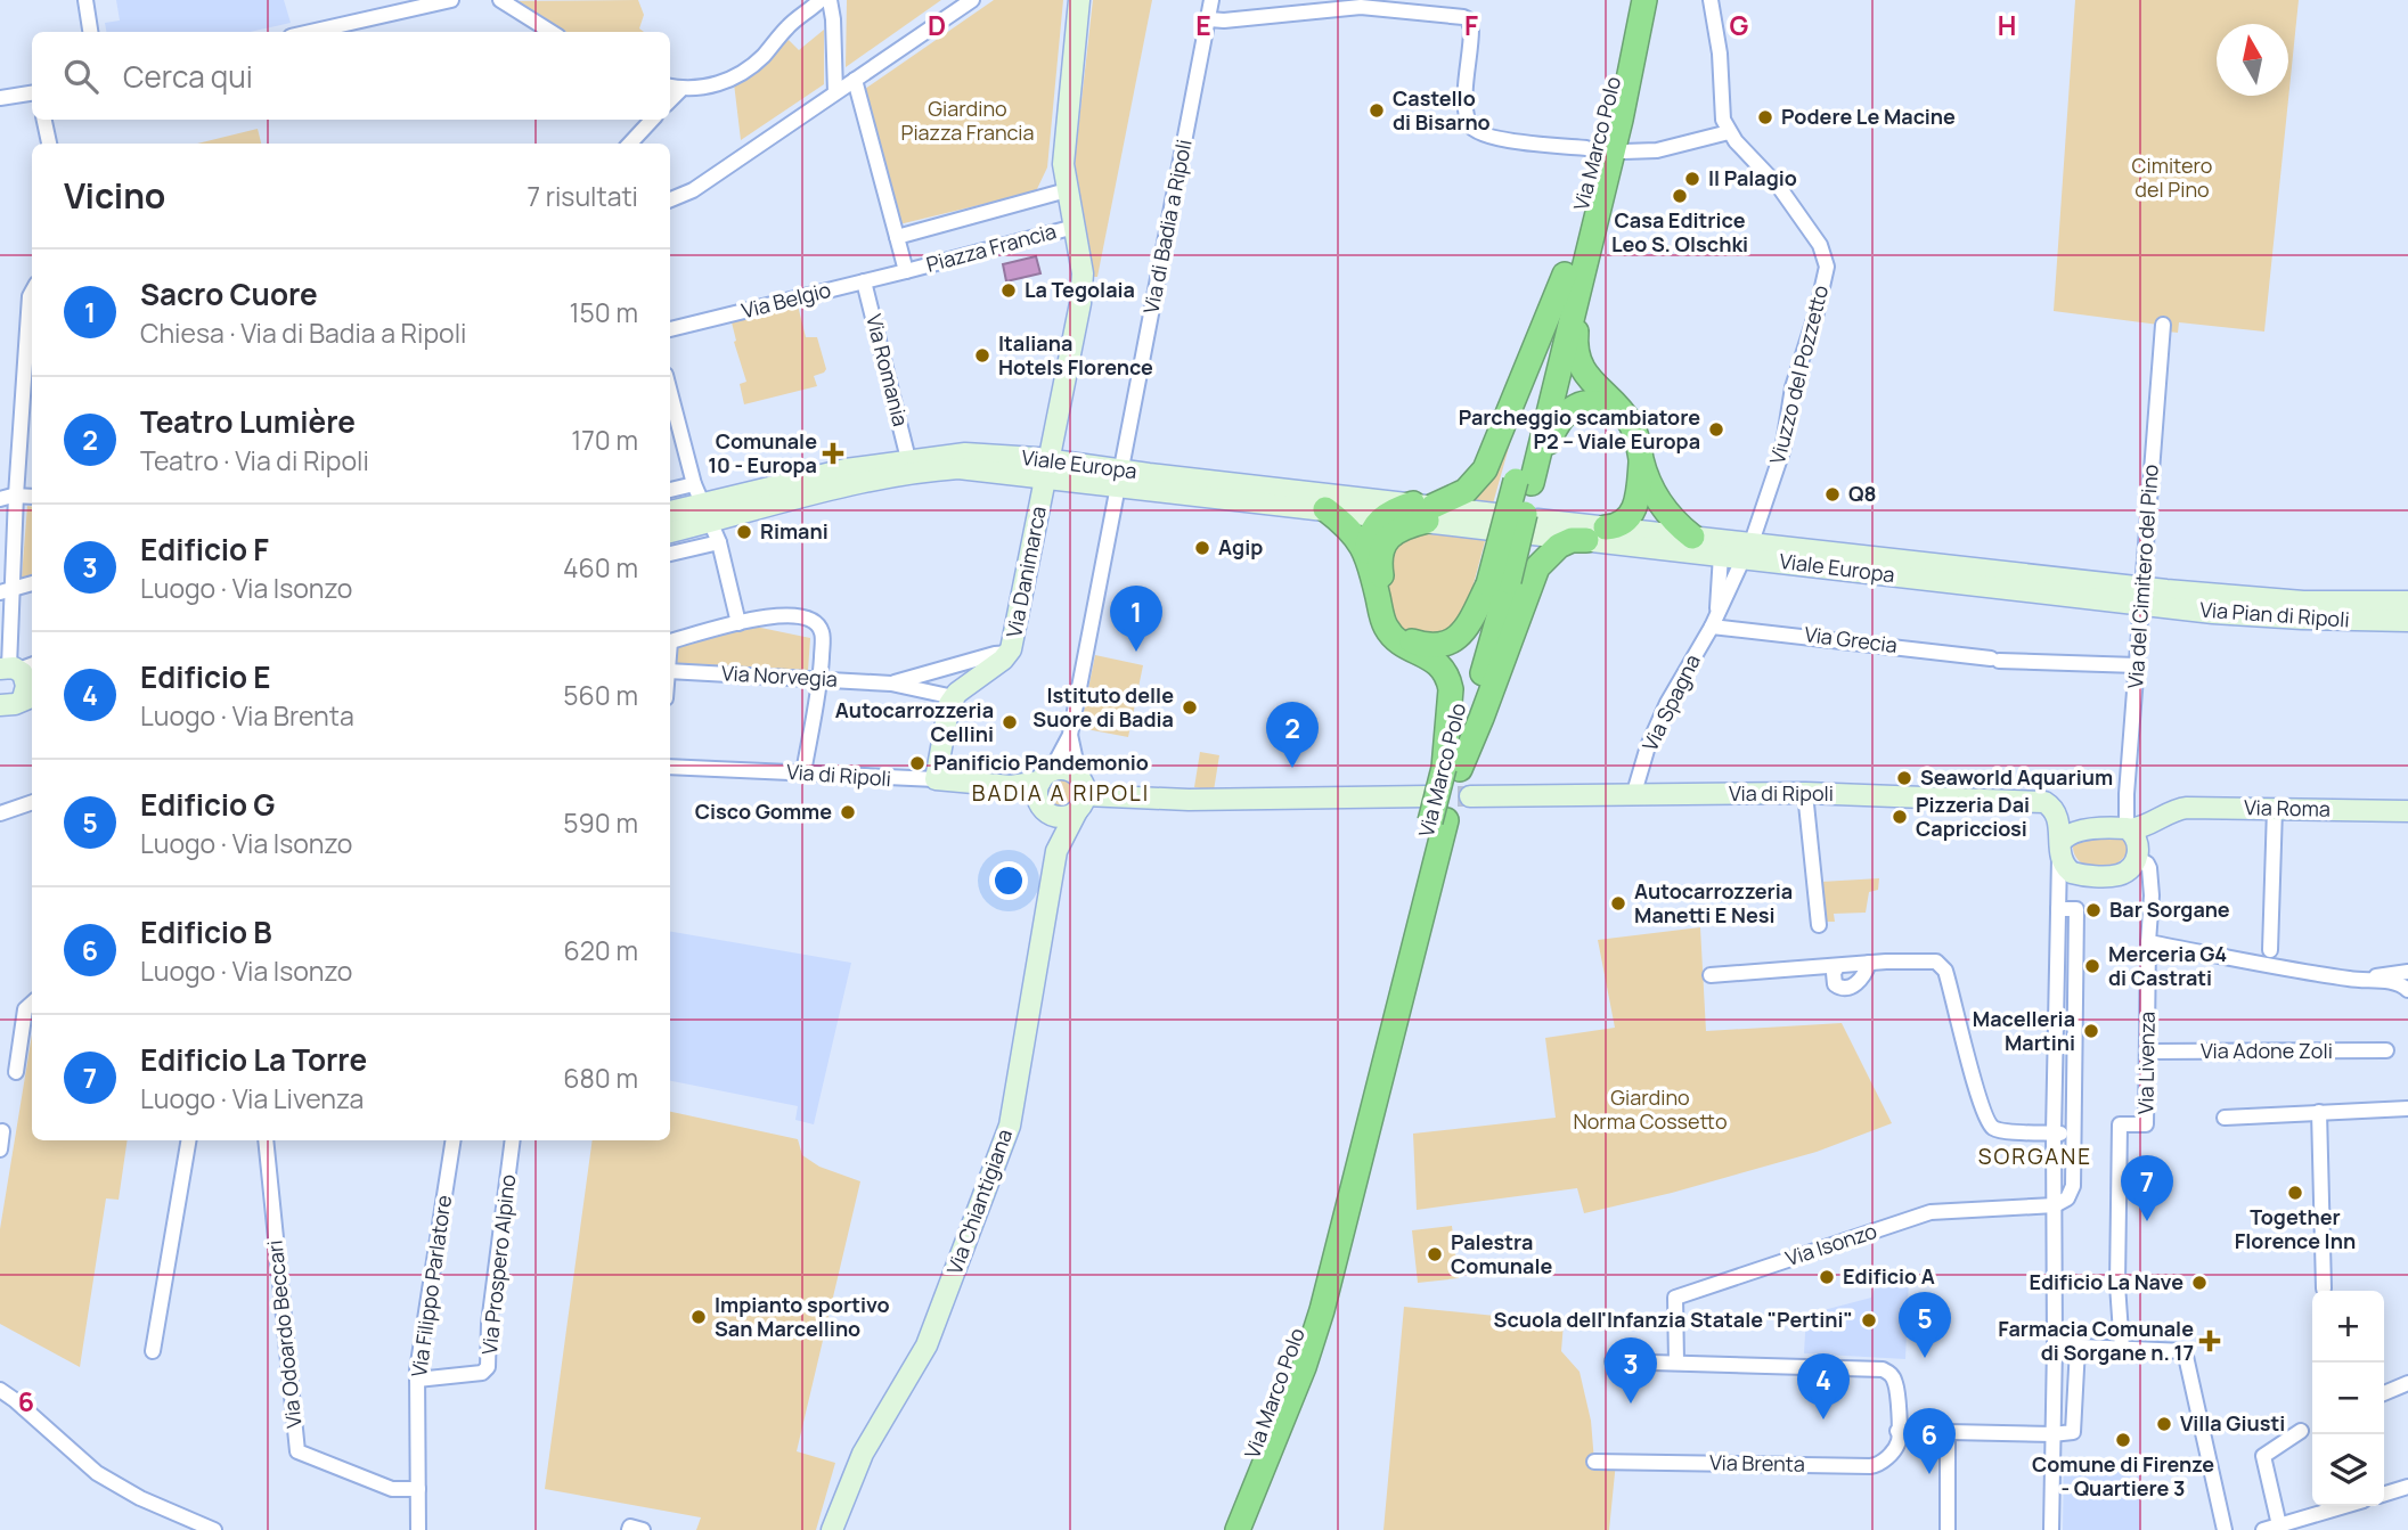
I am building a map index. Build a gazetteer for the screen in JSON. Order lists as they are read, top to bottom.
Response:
{
  "streets": {
    "highway": ["Via Marco Polo"],
    "main road": [
      "Piazza Francia",
      "Viale Europa",
      "Via Danimarca",
      "Via Pian di Ripoli",
      "Via di Ripoli",
      "Via Roma",
      "Via Chiantigiana"
    ],
    "street": [
      "Via di Badia a Ripoli",
      "Via Belgio",
      "Via Romania",
      "Viuzzo del Pozzetto",
      "Via del Cimitero del Pino",
      "Via Grecia",
      "Via Norvegia",
      "Via Spagna",
      "Via Adone Zoli",
      "Via Livenza",
      "Via Isonzo",
      "Via Prospero Alpino",
      "Via Filippo Parlatore",
      "Via Odoardo Beccari",
      "Via Brenta"
    ]
  },
  "crossings": [
    ["Via di Badia a Ripoli", "Viale Europa"],
    ["Via di Badia a Ripoli", "Via di Ripoli"],
    ["Via di Badia a Ripoli", "Via Chiantigiana"],
    ["Piazza Francia", "Via Belgio"],
    ["Piazza Francia", "Via Danimarca"],
    ["Via Belgio", "Via Romania"],
    ["Via Romania", "Viale Europa"],
    ["Viuzzo del Pozzetto", "Viale Europa"],
    ["Viuzzo del Pozzetto", "Via Spagna"],
    ["Viale Europa", "Via Danimarca"],
    ["Viale Europa", "Via del Cimitero del Pino"],
    ["Viale Europa", "Via Pian di Ripoli"],
    ["Viale Europa", "Via Spagna"],
    ["Via Danimarca", "Via Norvegia"],
    ["Via del Cimitero del Pino", "Via Pian di Ripoli"],
    ["Via del Cimitero del Pino", "Via Grecia"],
    ["Via del Cimitero del Pino", "Via Roma"],
    ["Via Grecia", "Via Spagna"],
    ["Via Spagna", "Via di Ripoli"],
    ["Via di Ripoli", "Via Chiantigiana"],
    ["Via Adone Zoli", "Via Livenza"],
    ["Via Prospero Alpino", "Via Filippo Parlatore"],
    ["Via Filippo Parlatore", "Via Odoardo Beccari"]
  ],
  "districts": ["BADIA A RIPOLI", "SORGANE"],
  "parks": ["Giardino Piazza Francia", "Cimitero del Pino", "Giardino Norma Cossetto"],
  "places": {
    "other": [
      "Castello di Bisarno",
      "Podere Le Macine",
      "Il Palagio",
      "Casa Editrice Leo S. Olschki",
      "La Tegolaia",
      "Italiana Hotels Florence",
      "Parcheggio scambiatore P2 – Viale Europa",
      "Q8",
      "Rimani",
      "Agip",
      "Istituto delle Suore di Badia",
      "Autocarrozzeria Cellini",
      "Panificio Pandemonio",
      "Seaworld Aquarium",
      "Cisco Gomme",
      "Pizzeria Dai Capricciosi",
      "Autocarrozzeria Manetti E Nesi",
      "Bar Sorgane",
      "Merceria G4 di Castrati",
      "Macelleria Martini",
      "Together Florence Inn",
      "Palestra Comunale",
      "Edificio A",
      "Edificio La Nave",
      "Impianto sportivo San Marcellino",
      "Scuola dell'Infanzia Statale \"Pertini\"",
      "Villa Giusti",
      "Comune di Firenze - Quartiere 3"
    ],
    "health": ["Comunale 10 - Europa", "Farmacia Comunale di Sorgane n. 17"]
  },
  "north": "top",
  "page": {
    "search": "Cerca qui",
    "heading": ["Vicino", "7 risultati"],
    "list": [
      {
        "mark": "1",
        "name": "Sacro Cuore",
        "note": "Chiesa · Via di Badia a Ripoli",
        "value": "150 m"
      },
      {
        "mark": "2",
        "name": "Teatro Lumière",
        "note": "Teatro · Via di Ripoli",
        "value": "170 m"
      },
      {
        "mark": "3",
        "name": "Edificio F",
        "note": "Luogo · Via Isonzo",
        "value": "460 m"
      },
      {
        "mark": "4",
        "name": "Edificio E",
        "note": "Luogo · Via Brenta",
        "value": "560 m"
      },
      {
        "mark": "5",
        "name": "Edificio G",
        "note": "Luogo · Via Isonzo",
        "value": "590 m"
      },
      {
        "mark": "6",
        "name": "Edificio B",
        "note": "Luogo · Via Isonzo",
        "value": "620 m"
      },
      {
        "mark": "7",
        "name": "Edificio La Torre",
        "note": "Luogo · Via Livenza",
        "value": "680 m"
      }
    ],
    "pins": [
      "1",
      "2",
      "7",
      "5",
      "3",
      "4",
      "6"
    ],
    "map_buttons": ["+", "−"]
  },
  "grid": {
    "columns": [
      "D",
      "E",
      "F",
      "G",
      "H"
    ],
    "rows": ["6"]
  }
}
